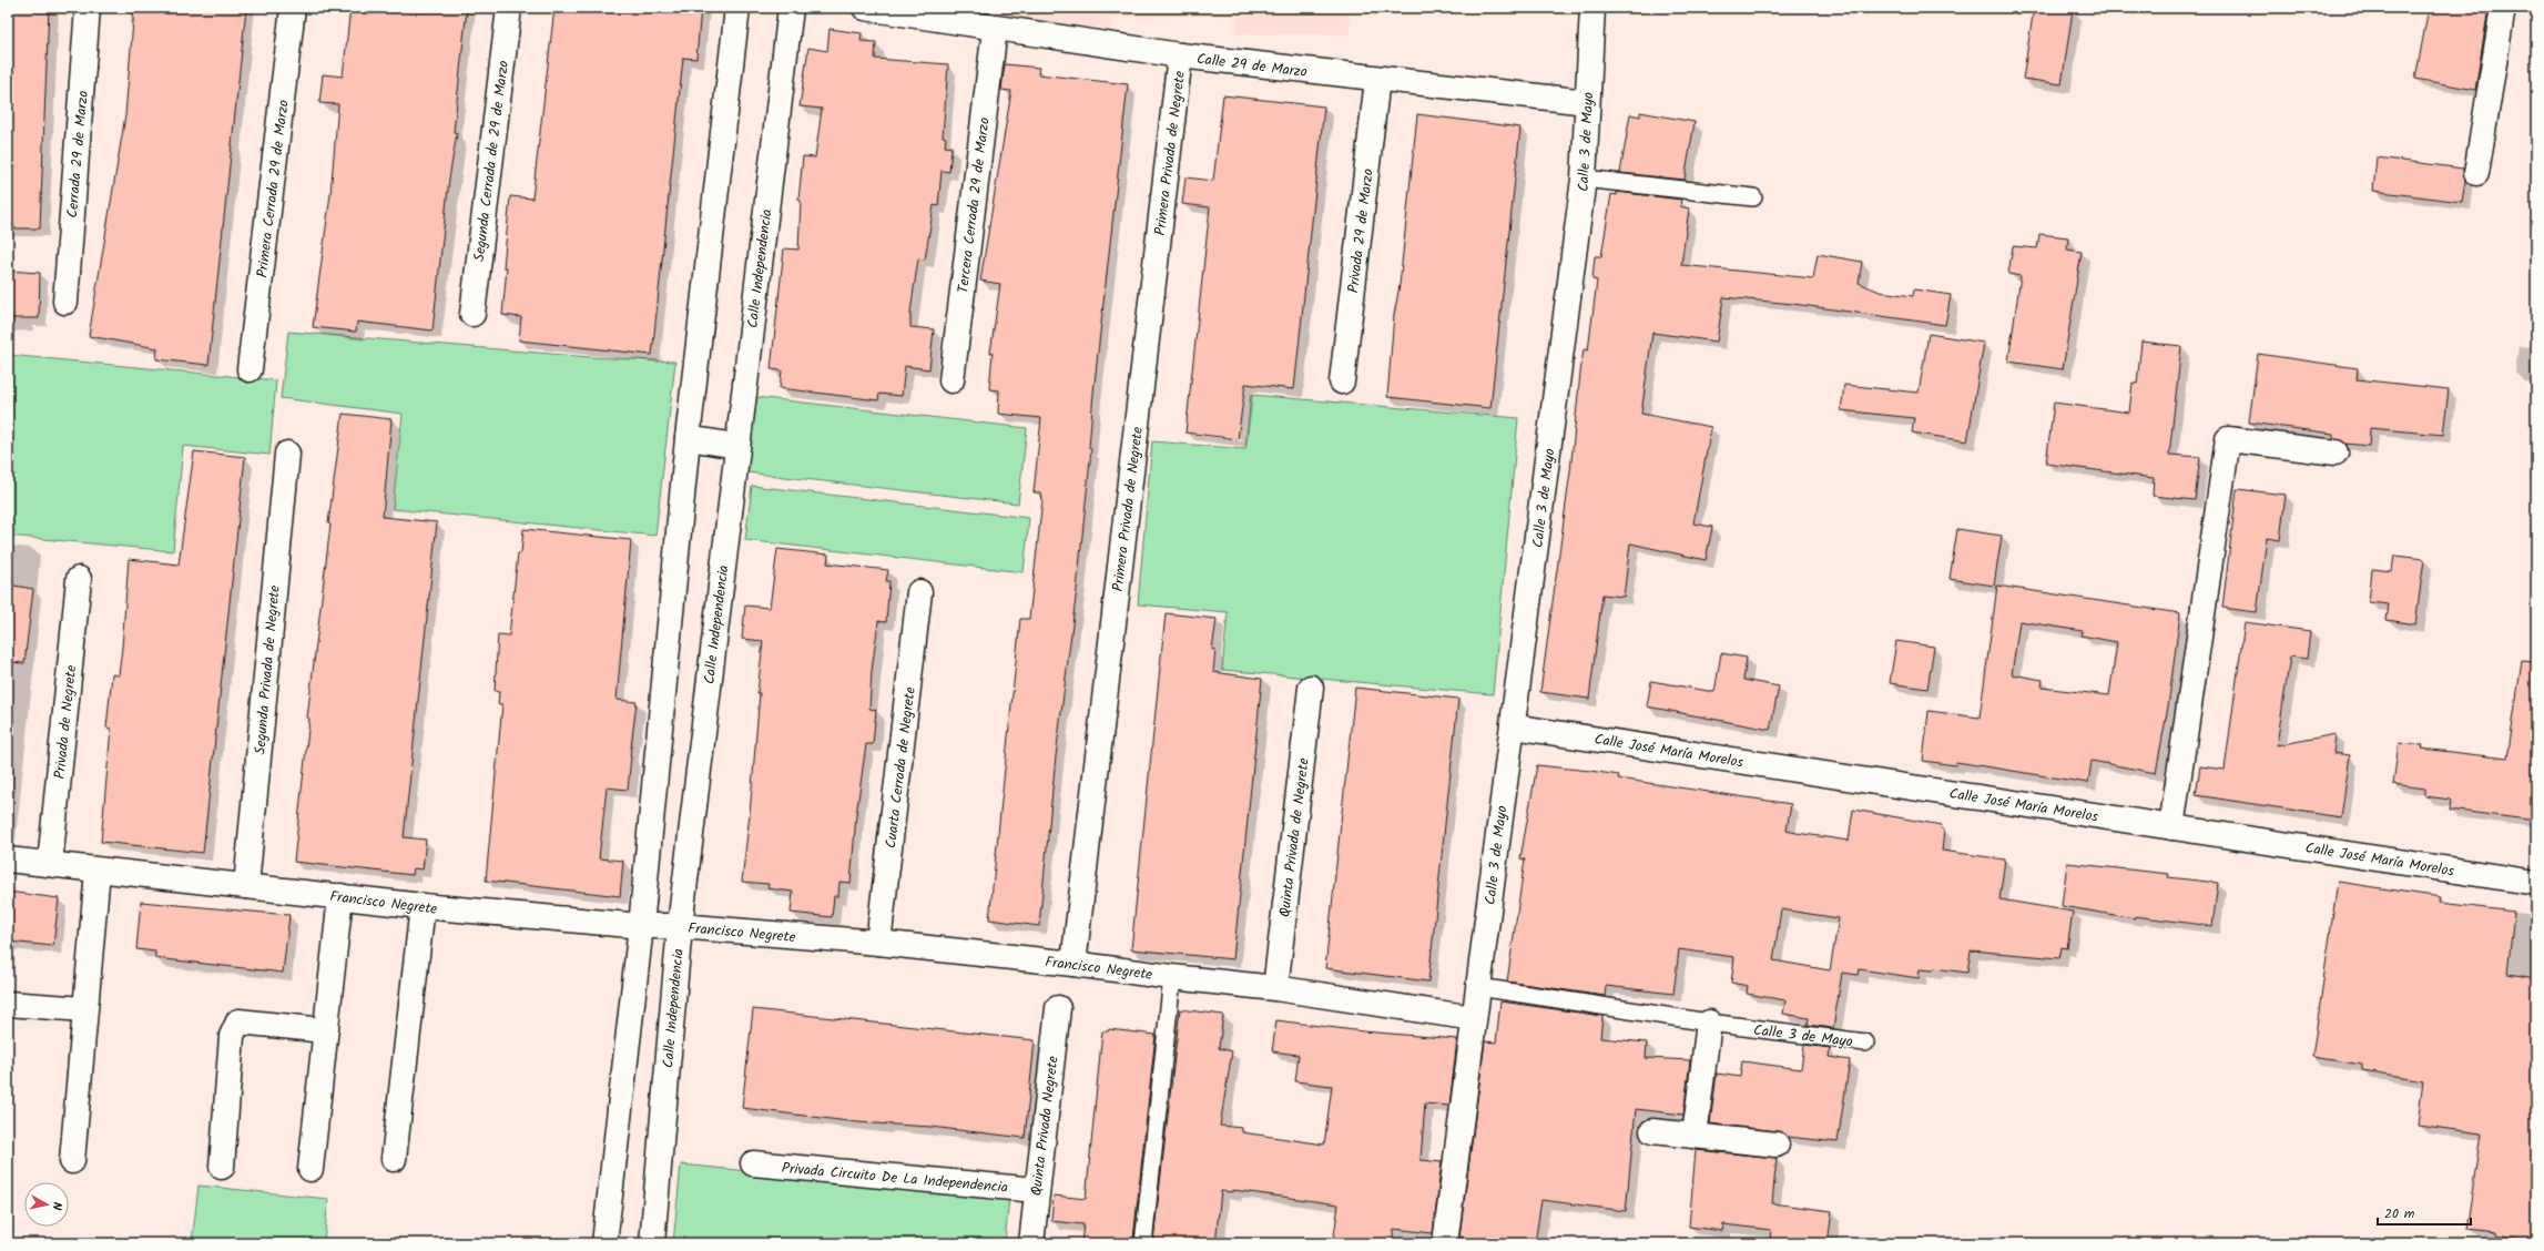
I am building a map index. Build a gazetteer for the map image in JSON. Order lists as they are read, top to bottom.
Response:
{
  "streets": {
    "street": [
      "Calle 29 de Marzo",
      "Calle 3 de Mayo",
      "Primera Privada de Negrete",
      "Cerrada 29 de Marzo",
      "Segunda Cerrada de 29 de Marzo",
      "Primera Cerrada 29 de Marzo",
      "Tercera Cerrada 29 de Marzo",
      "Privada 29 de Marzo",
      "Calle Independencia",
      "Segunda Privada de Negrete",
      "Privada de Negrete",
      "Calle José María Morelos",
      "Cuarta Cerrada de Negrete",
      "Quinta Privada de Negrete",
      "Francisco Negrete",
      "Quinta Privada Negrete",
      "Privada Circuito De La Independencia"
    ]
  },
  "crossings": [
    ["Calle 29 de Marzo", "Calle 3 de Mayo"],
    ["Calle 29 de Marzo", "Primera Privada de Negrete"],
    ["Calle 29 de Marzo", "Tercera Cerrada 29 de Marzo"],
    ["Calle 29 de Marzo", "Privada 29 de Marzo"],
    ["Calle 3 de Mayo", "Calle José María Morelos"],
    ["Calle 3 de Mayo", "Francisco Negrete"],
    ["Primera Privada de Negrete", "Francisco Negrete"],
    ["Calle Independencia", "Francisco Negrete"],
    ["Segunda Privada de Negrete", "Francisco Negrete"],
    ["Privada de Negrete", "Francisco Negrete"],
    ["Cuarta Cerrada de Negrete", "Francisco Negrete"],
    ["Quinta Privada de Negrete", "Francisco Negrete"],
    ["Quinta Privada Negrete", "Privada Circuito De La Independencia"]
  ],
  "scale_bar": "20 m",
  "north": "right"
}
